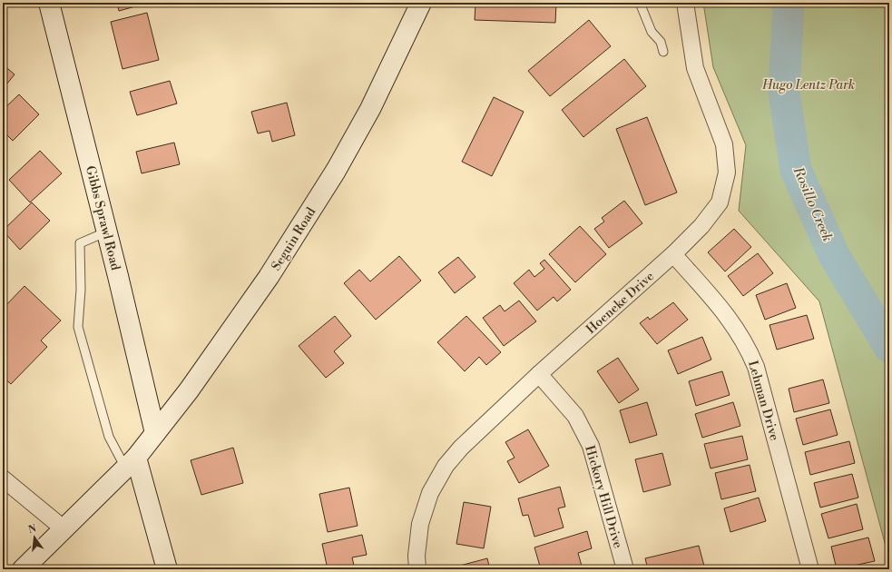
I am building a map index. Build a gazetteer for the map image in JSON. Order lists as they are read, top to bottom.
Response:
{
  "streets": {
    "street": [
      "Gibbs Sprawl Road",
      "Seguin Road",
      "Hoeneke Drive",
      "Lehman Drive",
      "Hickory Hill Drive"
    ]
  },
  "crossings": [
    ["Gibbs Sprawl Road", "Seguin Road"],
    ["Hoeneke Drive", "Lehman Drive"],
    ["Hoeneke Drive", "Hickory Hill Drive"]
  ],
  "water": ["Rosillo Creek"],
  "parks": ["Hugo Lentz Park"],
  "north": "top"
}
